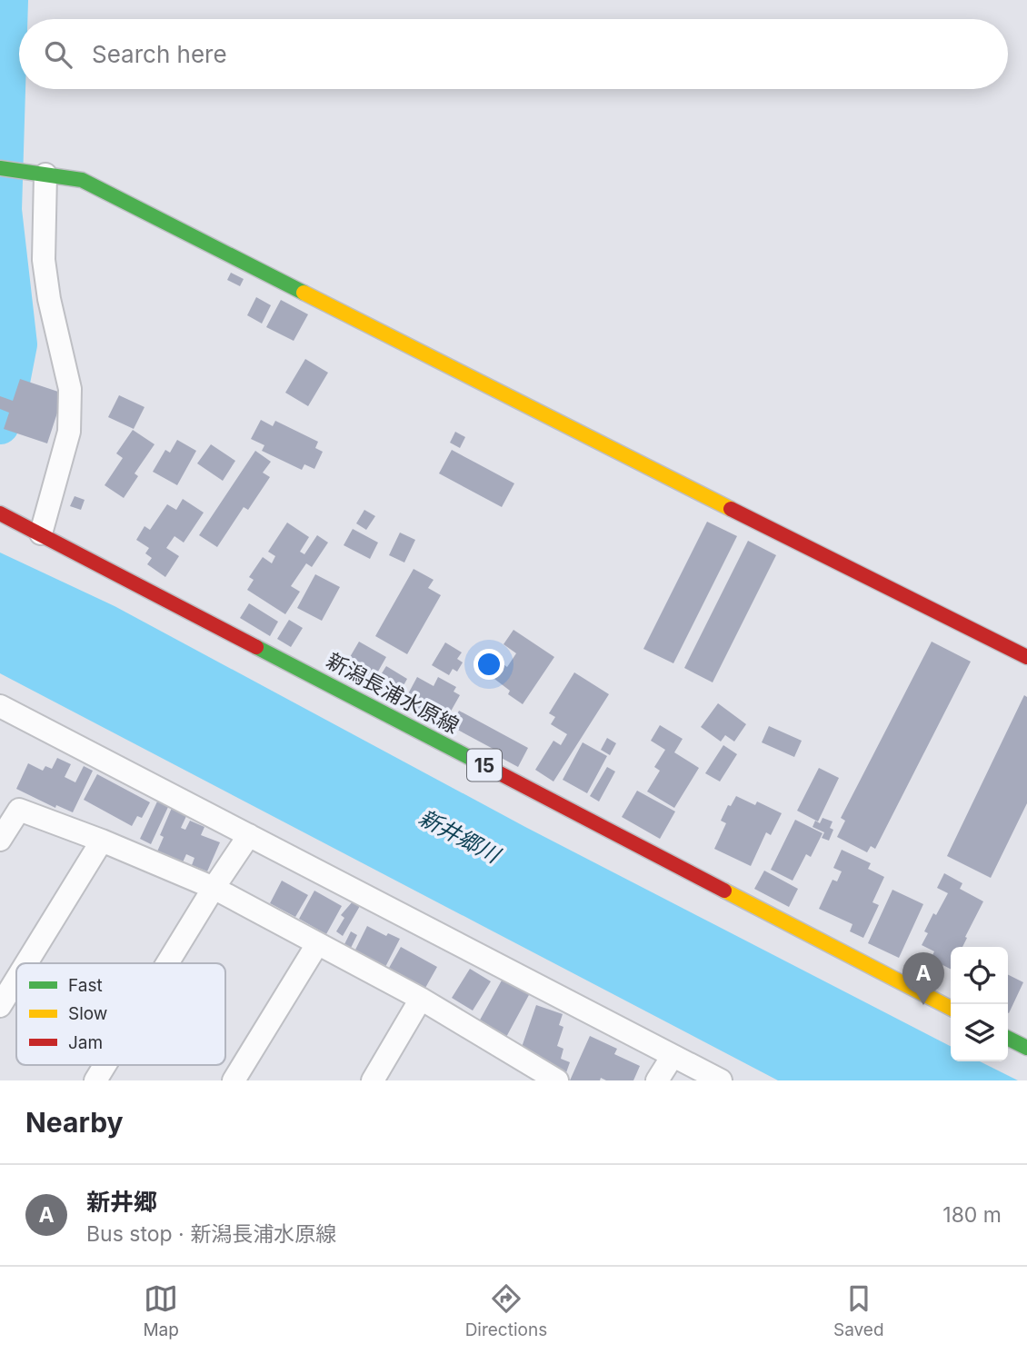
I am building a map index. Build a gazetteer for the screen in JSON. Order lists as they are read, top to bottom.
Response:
{
  "streets": {
    "street": ["新潟長浦水原線", "15"]
  },
  "water": ["新井郷川"],
  "legend": ["Fast", "Slow", "Jam"],
  "page": {
    "search": "Search here",
    "pins": "A",
    "heading": "Nearby",
    "list": [
      {
        "mark": "A",
        "name": "新井郷",
        "note": "Bus stop · 新潟長浦水原線",
        "value": "180 m"
      }
    ],
    "nav": ["Map", "Directions", "Saved"]
  }
}
